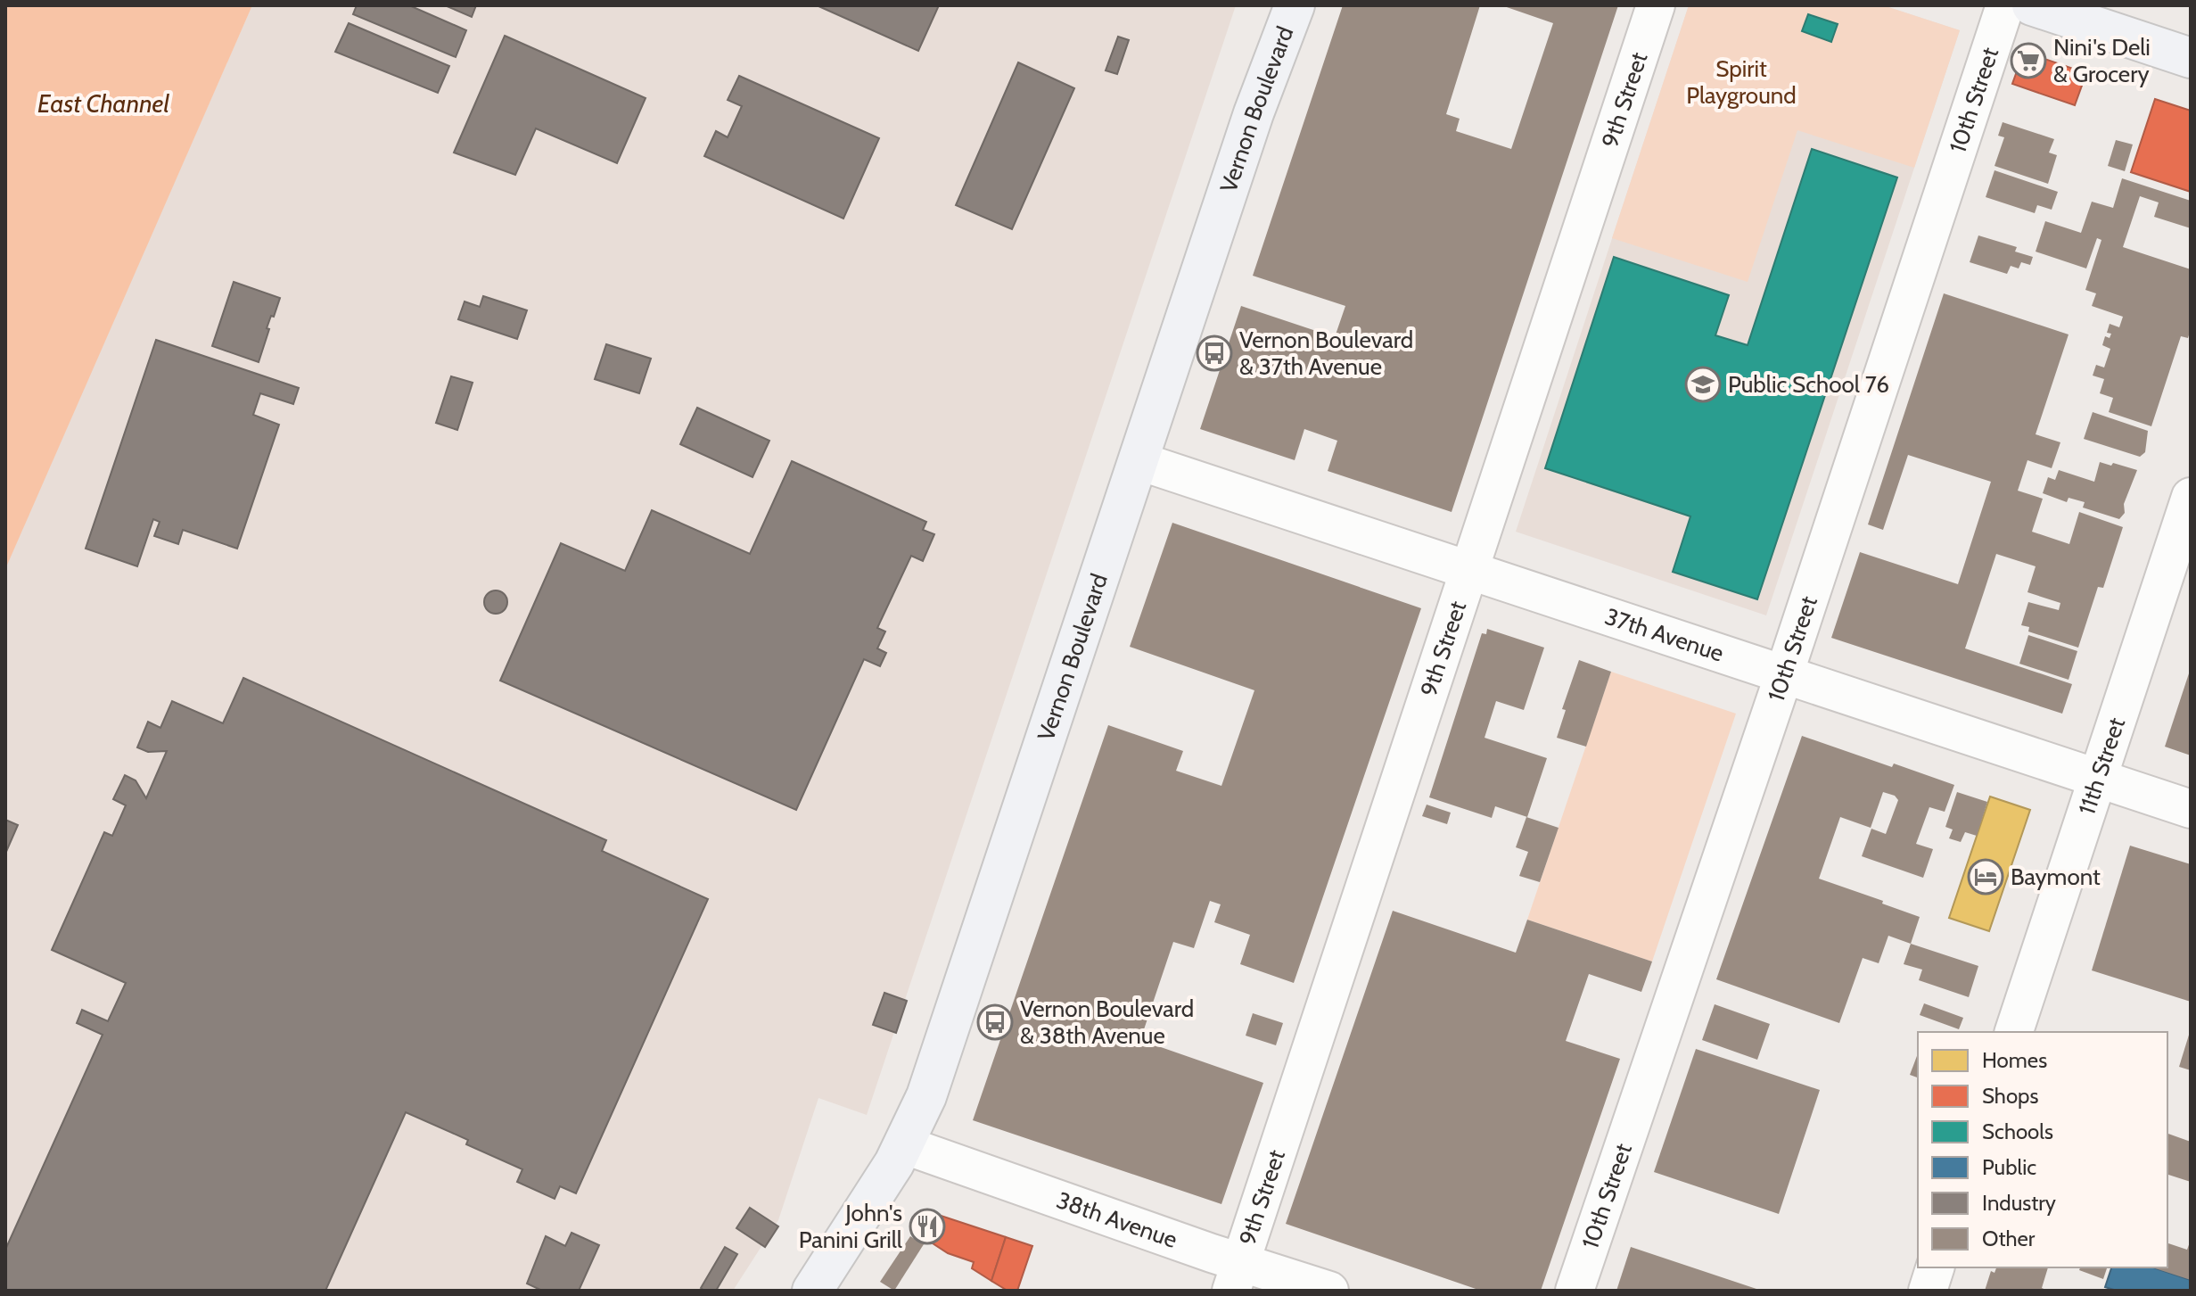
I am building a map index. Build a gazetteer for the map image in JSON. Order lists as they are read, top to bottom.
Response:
{
  "streets": {
    "main road": ["Vernon Boulevard"],
    "street": [
      "9th Street",
      "10th Street",
      "37th Avenue",
      "11th Street",
      "38th Avenue"
    ]
  },
  "crossings": [
    ["9th Street", "37th Avenue"],
    ["9th Street", "38th Avenue"],
    ["10th Street", "37th Avenue"],
    ["Vernon Boulevard", "37th Avenue"],
    ["Vernon Boulevard", "38th Avenue"],
    ["37th Avenue", "11th Street"]
  ],
  "water": ["East Channel"],
  "parks": ["Spirit Playground"],
  "places": {
    "supermarket": ["Nini's Deli & Grocery"],
    "bus stop": ["Vernon Boulevard & 37th Avenue", "Vernon Boulevard & 38th Avenue"],
    "school or university": ["Public School 76"],
    "hotel": ["Baymont"],
    "restaurant": ["John's Panini Grill"]
  },
  "legend": [
    "Homes",
    "Shops",
    "Schools",
    "Public",
    "Industry",
    "Other"
  ]
}
